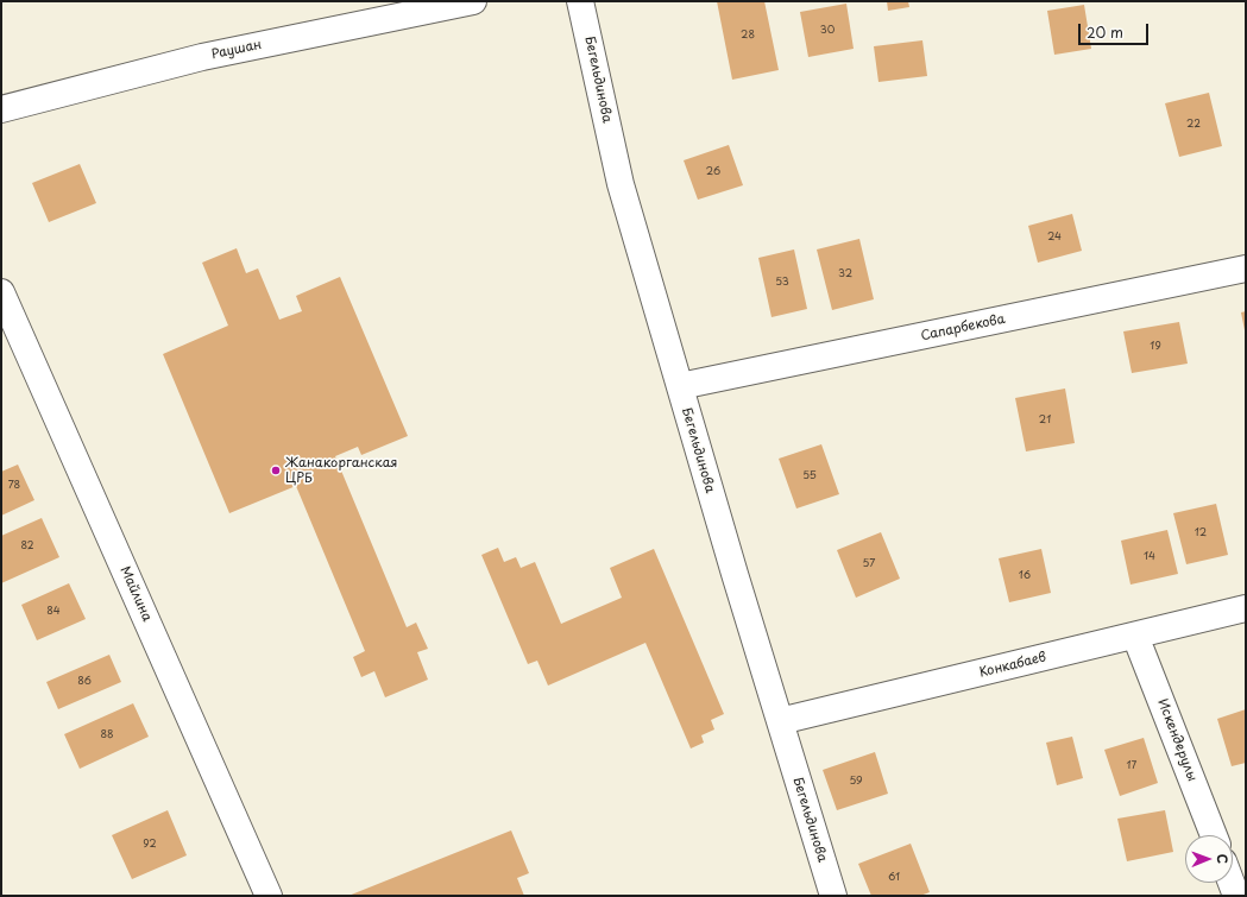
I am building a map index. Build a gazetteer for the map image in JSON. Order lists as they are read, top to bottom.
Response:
{
  "streets": {
    "street": [
      "Раушан",
      "Бегельдинова",
      "Сапарбекова",
      "Майлина",
      "Конкабаев",
      "Искендерулы"
    ]
  },
  "crossings": [
    ["Бегельдинова", "Сапарбекова"],
    ["Бегельдинова", "Конкабаев"],
    ["Конкабаев", "Искендерулы"]
  ],
  "places": ["Жанакорганская ЦРБ"],
  "house_numbers": [
    "30",
    "28",
    "22",
    "26",
    "24",
    "32",
    "53",
    "19",
    "21",
    "55",
    "78",
    "12",
    "82",
    "14",
    "57",
    "16",
    "84",
    "86",
    "88",
    "17",
    "59",
    "92",
    "61"
  ],
  "scale_bar": "20 m",
  "north": "right"
}
